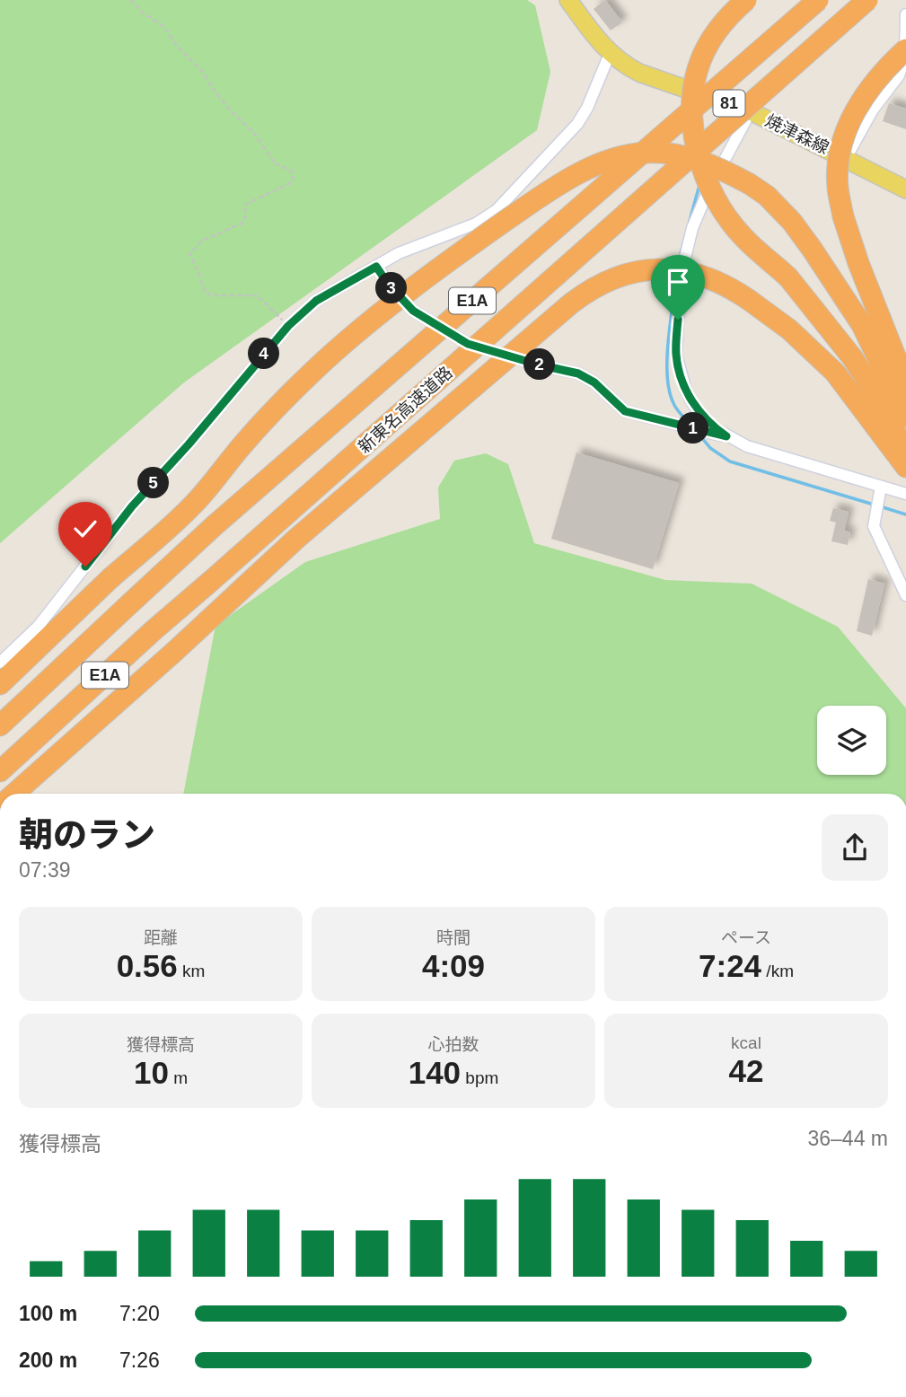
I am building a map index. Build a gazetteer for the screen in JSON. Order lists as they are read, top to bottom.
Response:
{
  "streets": {
    "highway": ["E1A", "新東名高速道路"],
    "main road": ["81", "焼津森線"]
  },
  "page": {
    "pins": [
      "3",
      "4",
      "2",
      "1",
      "5"
    ],
    "heading": ["朝のラン", "07:39"],
    "stats": [
      ["距離", "0.56 km"],
      ["時間", "4:09"],
      ["ペース", "7:24 /km"],
      ["獲得標高", "10 m"],
      ["心拍数", "140 bpm"],
      ["kcal", "42"]
    ],
    "chart": ["獲得標高", "36–44 m"],
    "list": [
      {
        "name": "100 m",
        "note": "7:20"
      },
      {
        "name": "200 m",
        "note": "7:26"
      }
    ]
  }
}
